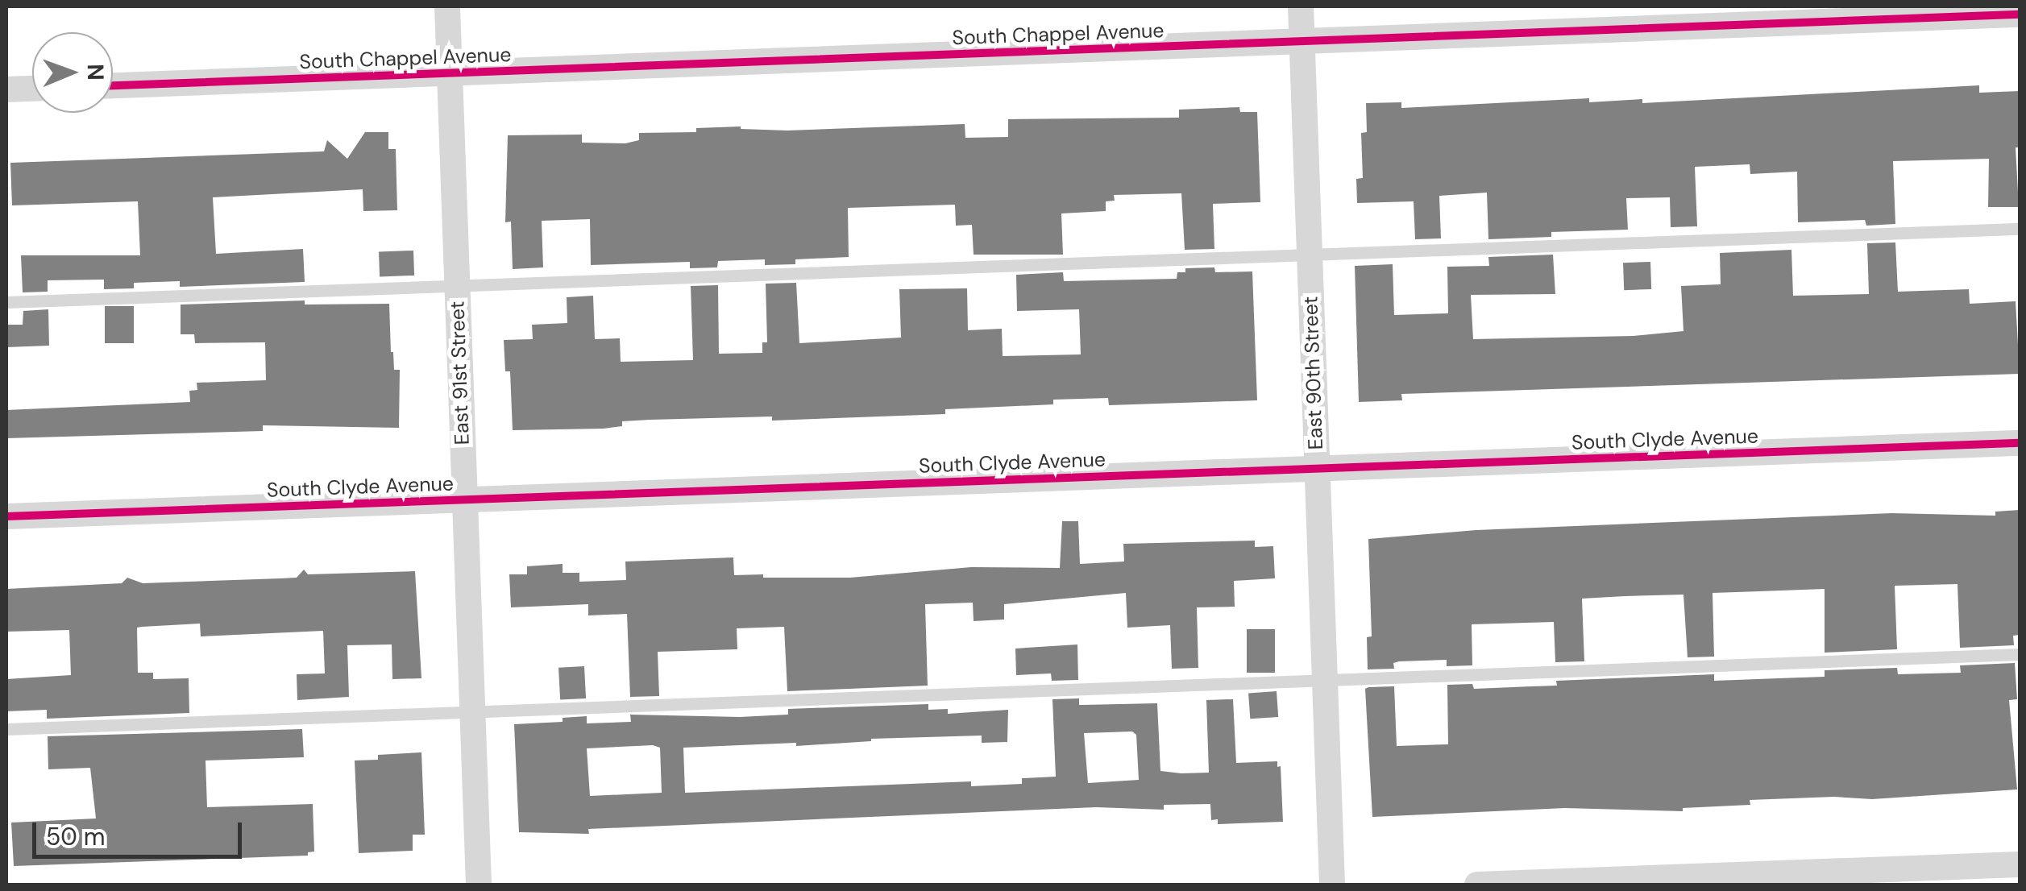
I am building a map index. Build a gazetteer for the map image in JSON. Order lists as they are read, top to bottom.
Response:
{
  "streets": {
    "street": [
      "South Chappel Avenue",
      "East 91st Street",
      "East 90th Street",
      "South Clyde Avenue"
    ]
  },
  "crossings": [
    ["South Chappel Avenue", "East 91st Street"],
    ["South Chappel Avenue", "East 90th Street"],
    ["East 91st Street", "South Clyde Avenue"],
    ["East 90th Street", "South Clyde Avenue"]
  ],
  "scale_bar": "50 m",
  "north": "right"
}
